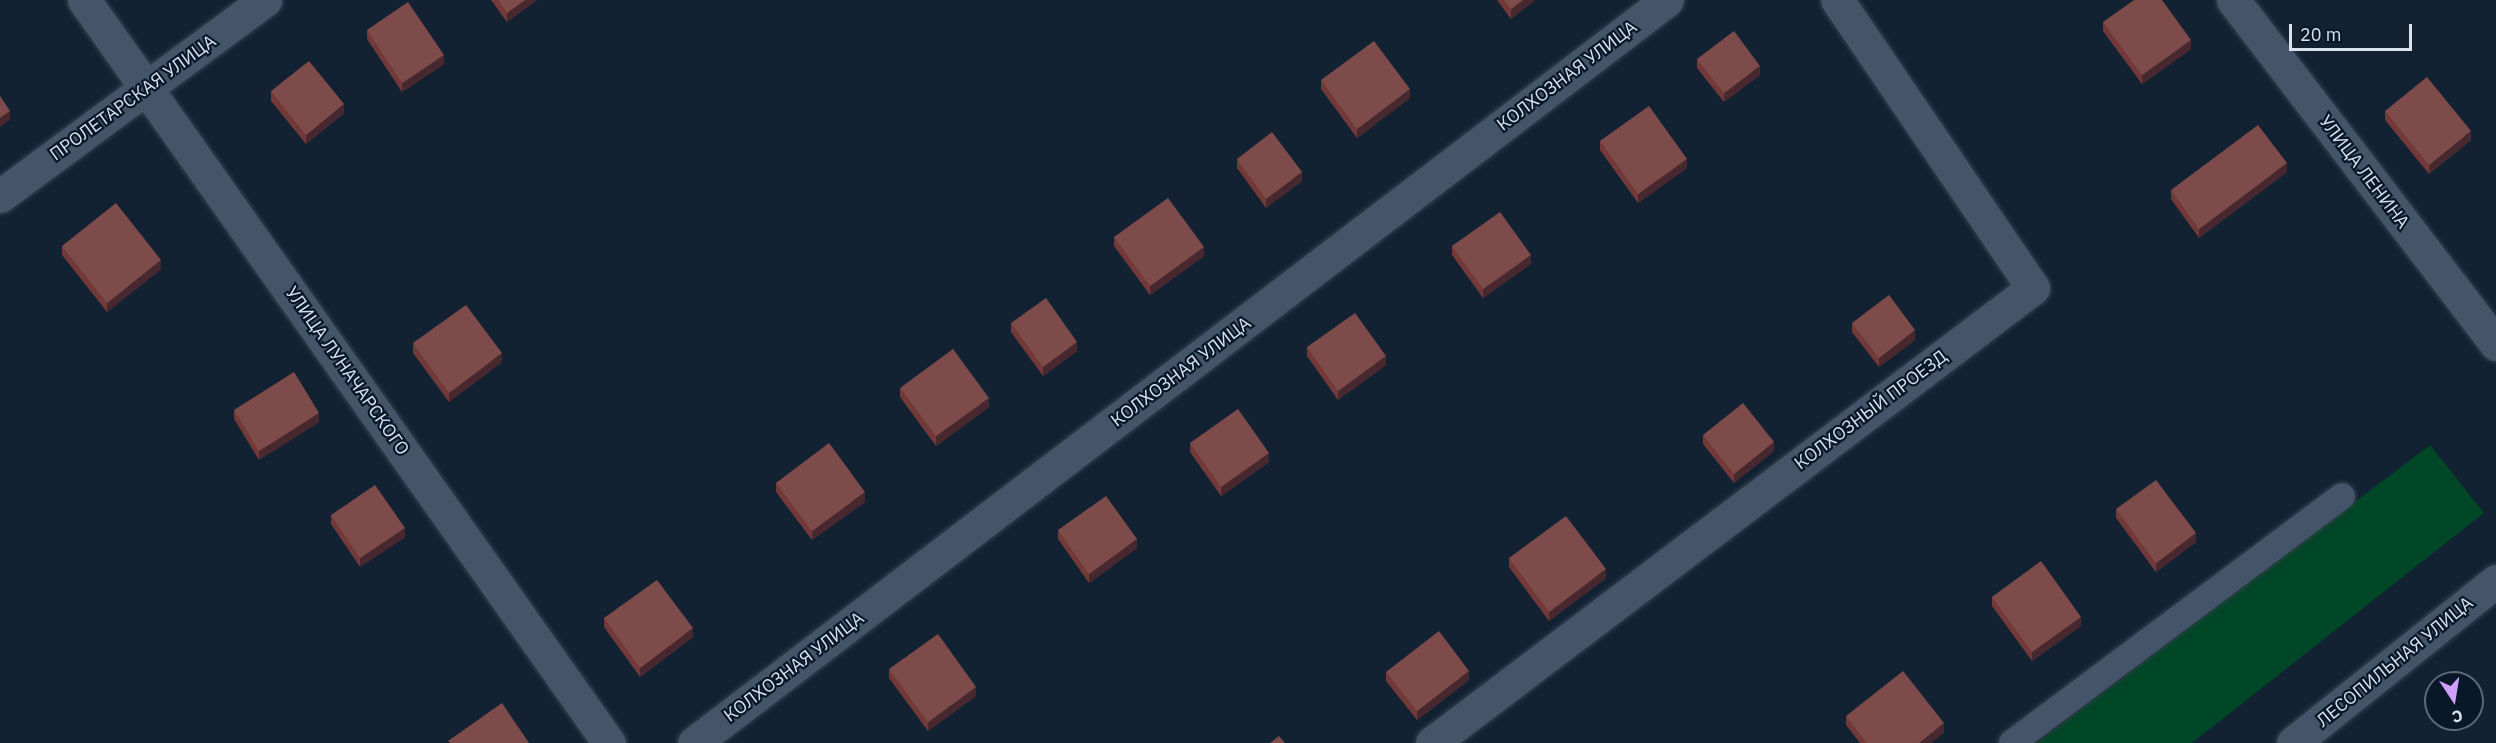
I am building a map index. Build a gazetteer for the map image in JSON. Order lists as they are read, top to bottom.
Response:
{
  "streets": {
    "street": [
      "КОЛХОЗНАЯ УЛИЦА",
      "ПРОЛЕТАРСКАЯ УЛИЦА",
      "УЛИЦА ЛЕНИНА",
      "УЛИЦА ЛУНАЧАРСКОГО",
      "КОЛХОЗНЫЙ ПРОЕЗД",
      "ЛЕСОПИЛЬНАЯ УЛИЦА"
    ]
  },
  "crossings": [
    ["ПРОЛЕТАРСКАЯ УЛИЦА", "УЛИЦА ЛУНАЧАРСКОГО"]
  ],
  "scale_bar": "20 m",
  "north": "bottom"
}
